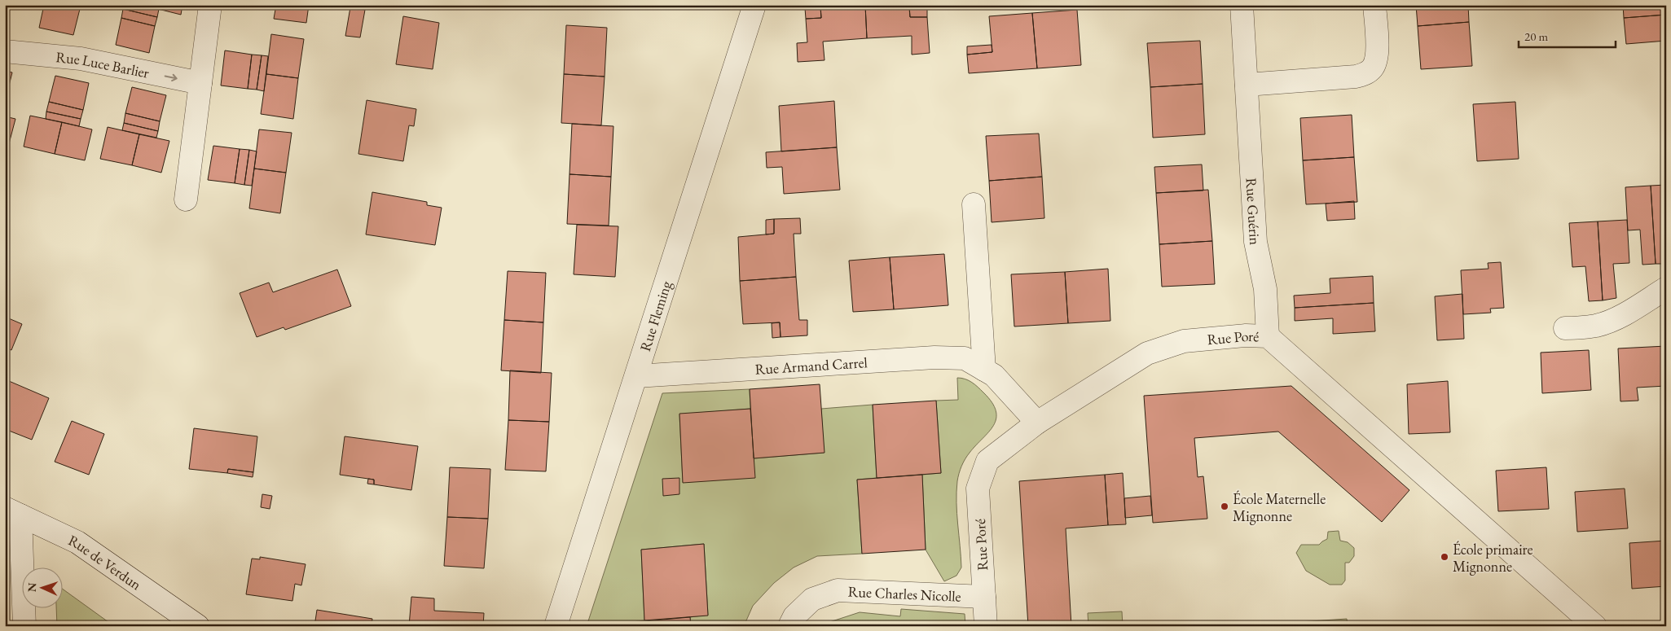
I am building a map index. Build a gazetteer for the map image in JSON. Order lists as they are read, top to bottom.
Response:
{
  "streets": {
    "street": [
      "Rue Luce Barlier",
      "Rue Guérin",
      "Rue Fleming",
      "Rue Poré",
      "Rue Armand Carrel",
      "Rue de Verdun",
      "Rue Charles Nicolle"
    ]
  },
  "crossings": [
    ["Rue Guérin", "Rue Poré"],
    ["Rue Fleming", "Rue Armand Carrel"],
    ["Rue Poré", "Rue Armand Carrel"],
    ["Rue Poré", "Rue Charles Nicolle"]
  ],
  "one_way": ["Rue Luce Barlier"],
  "places": ["École Maternelle Mignonne", "École primaire Mignonne"],
  "scale_bar": "20 m",
  "north": "left"
}
